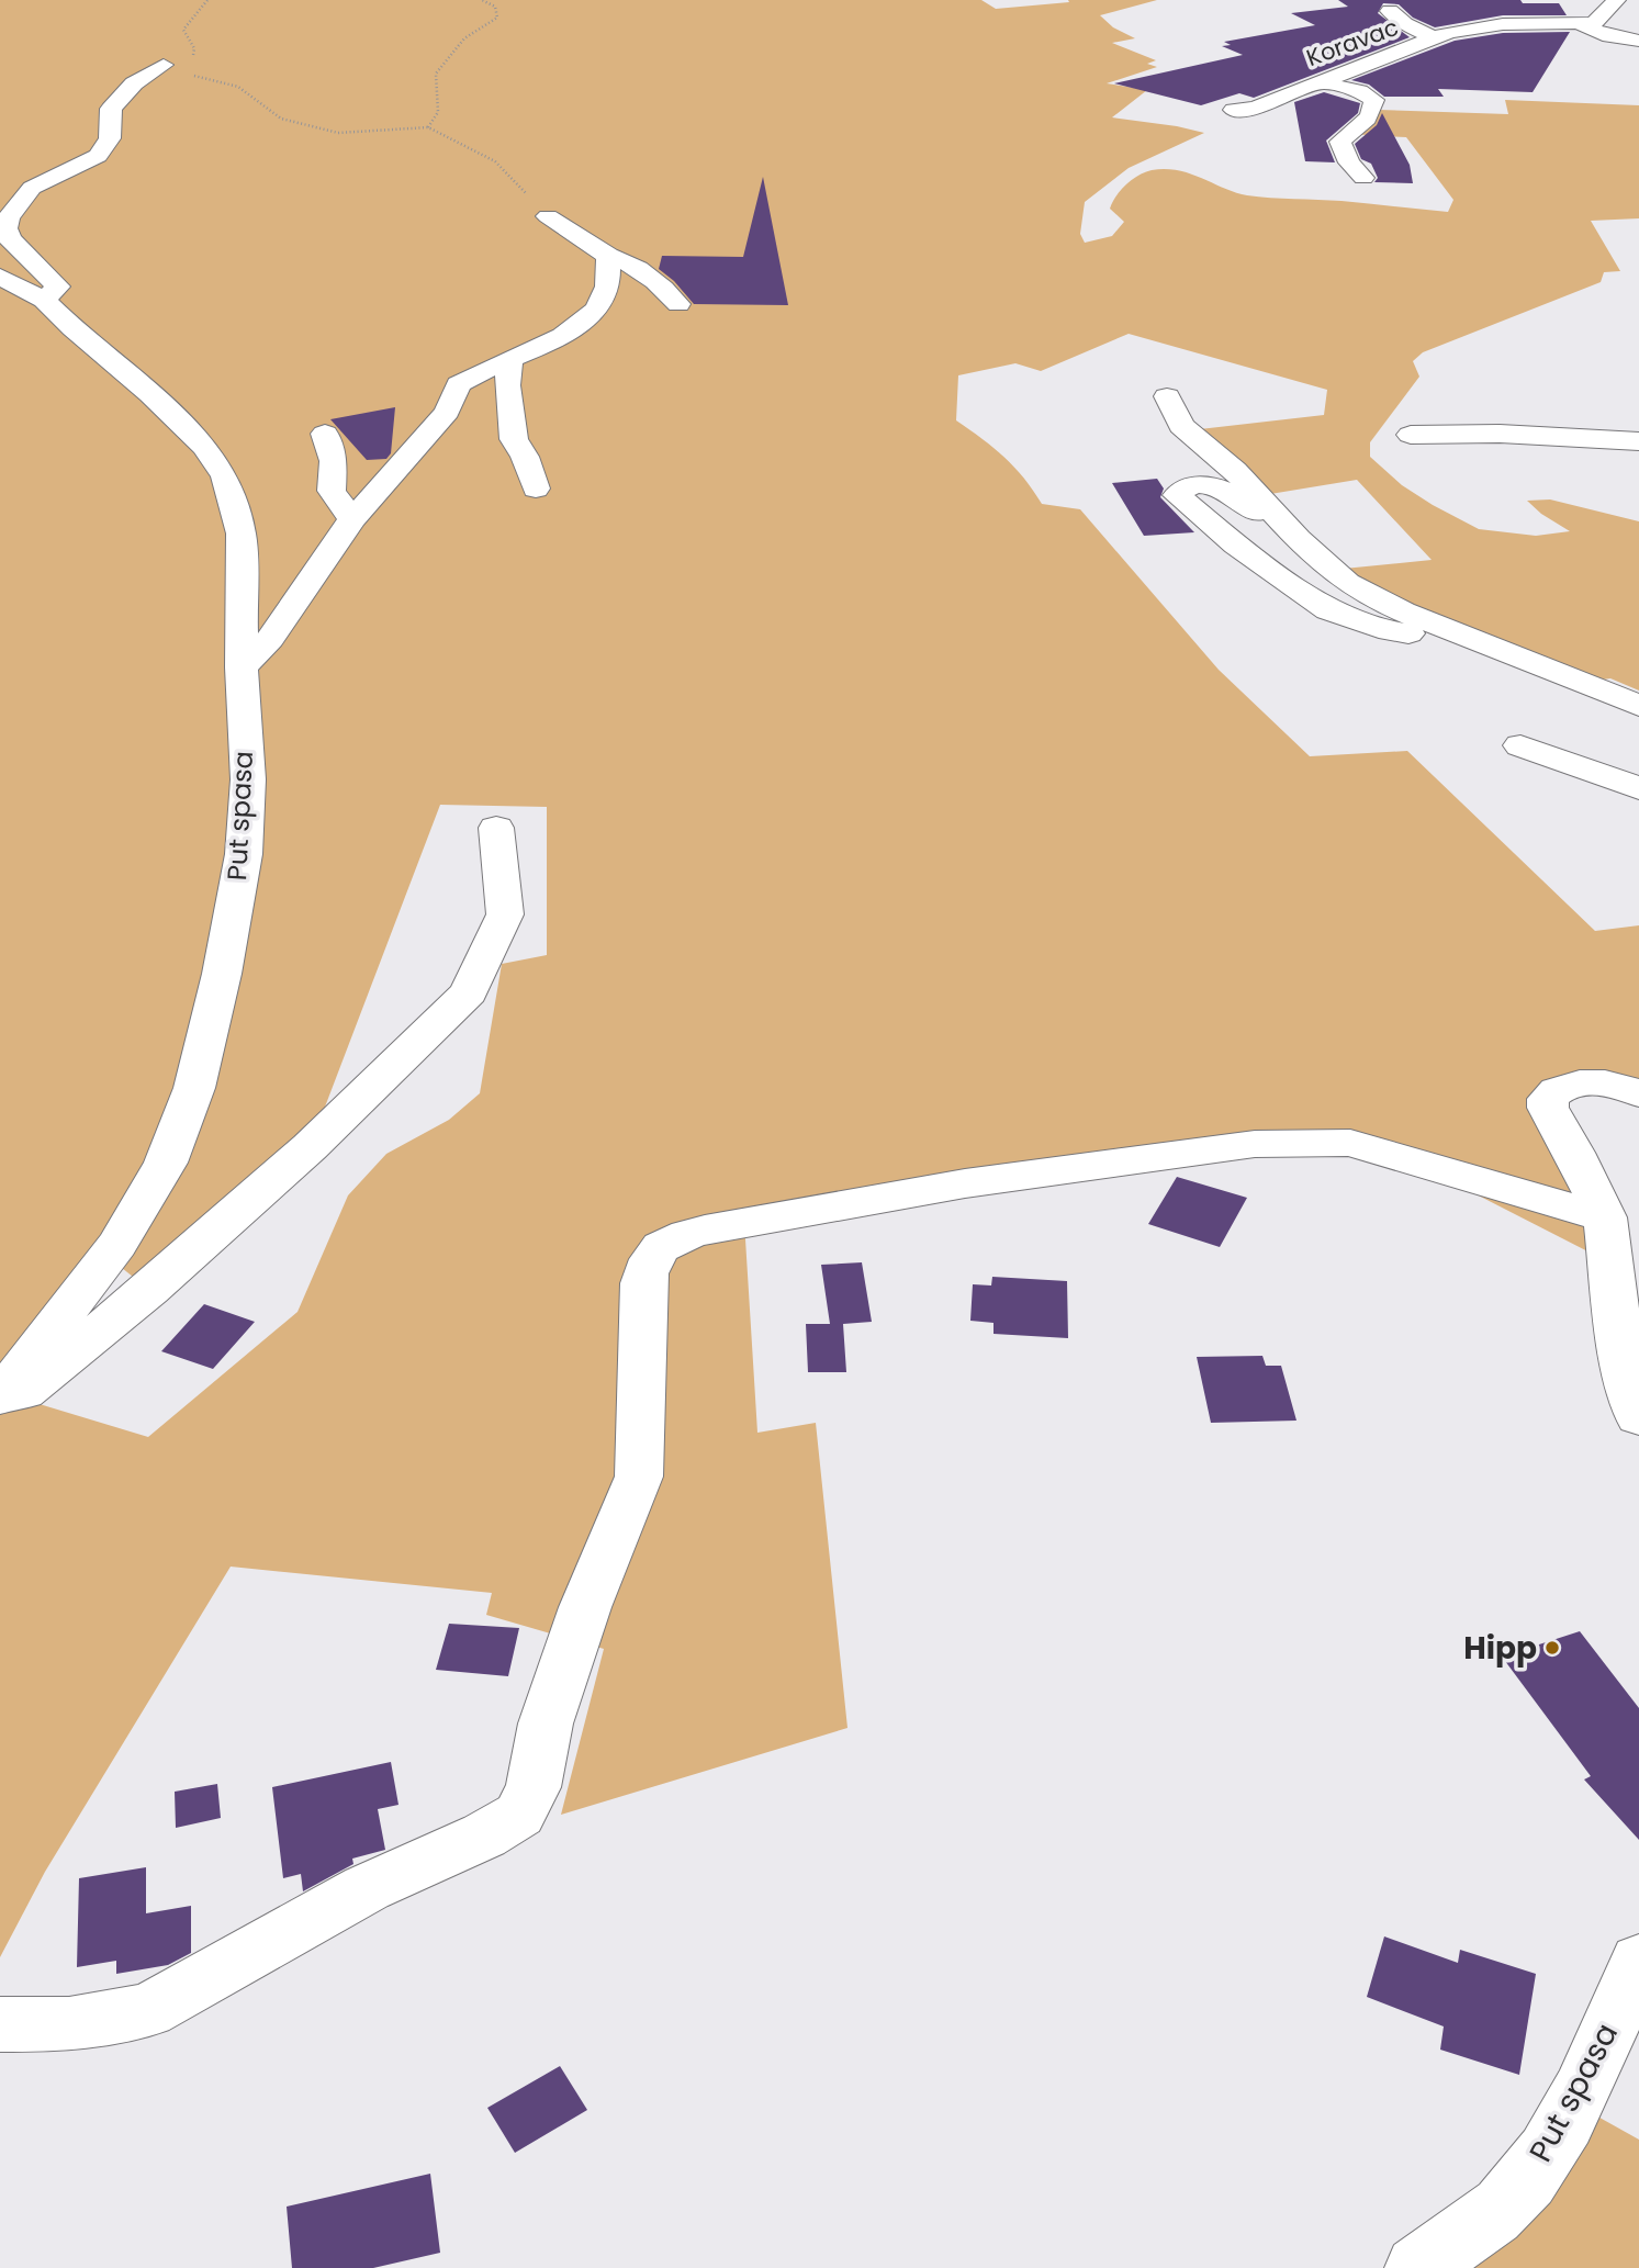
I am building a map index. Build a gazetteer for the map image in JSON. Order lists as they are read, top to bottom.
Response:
{
  "streets": {
    "street": ["Koravac", "Put spasa"]
  },
  "places": ["Hipp"]
}
